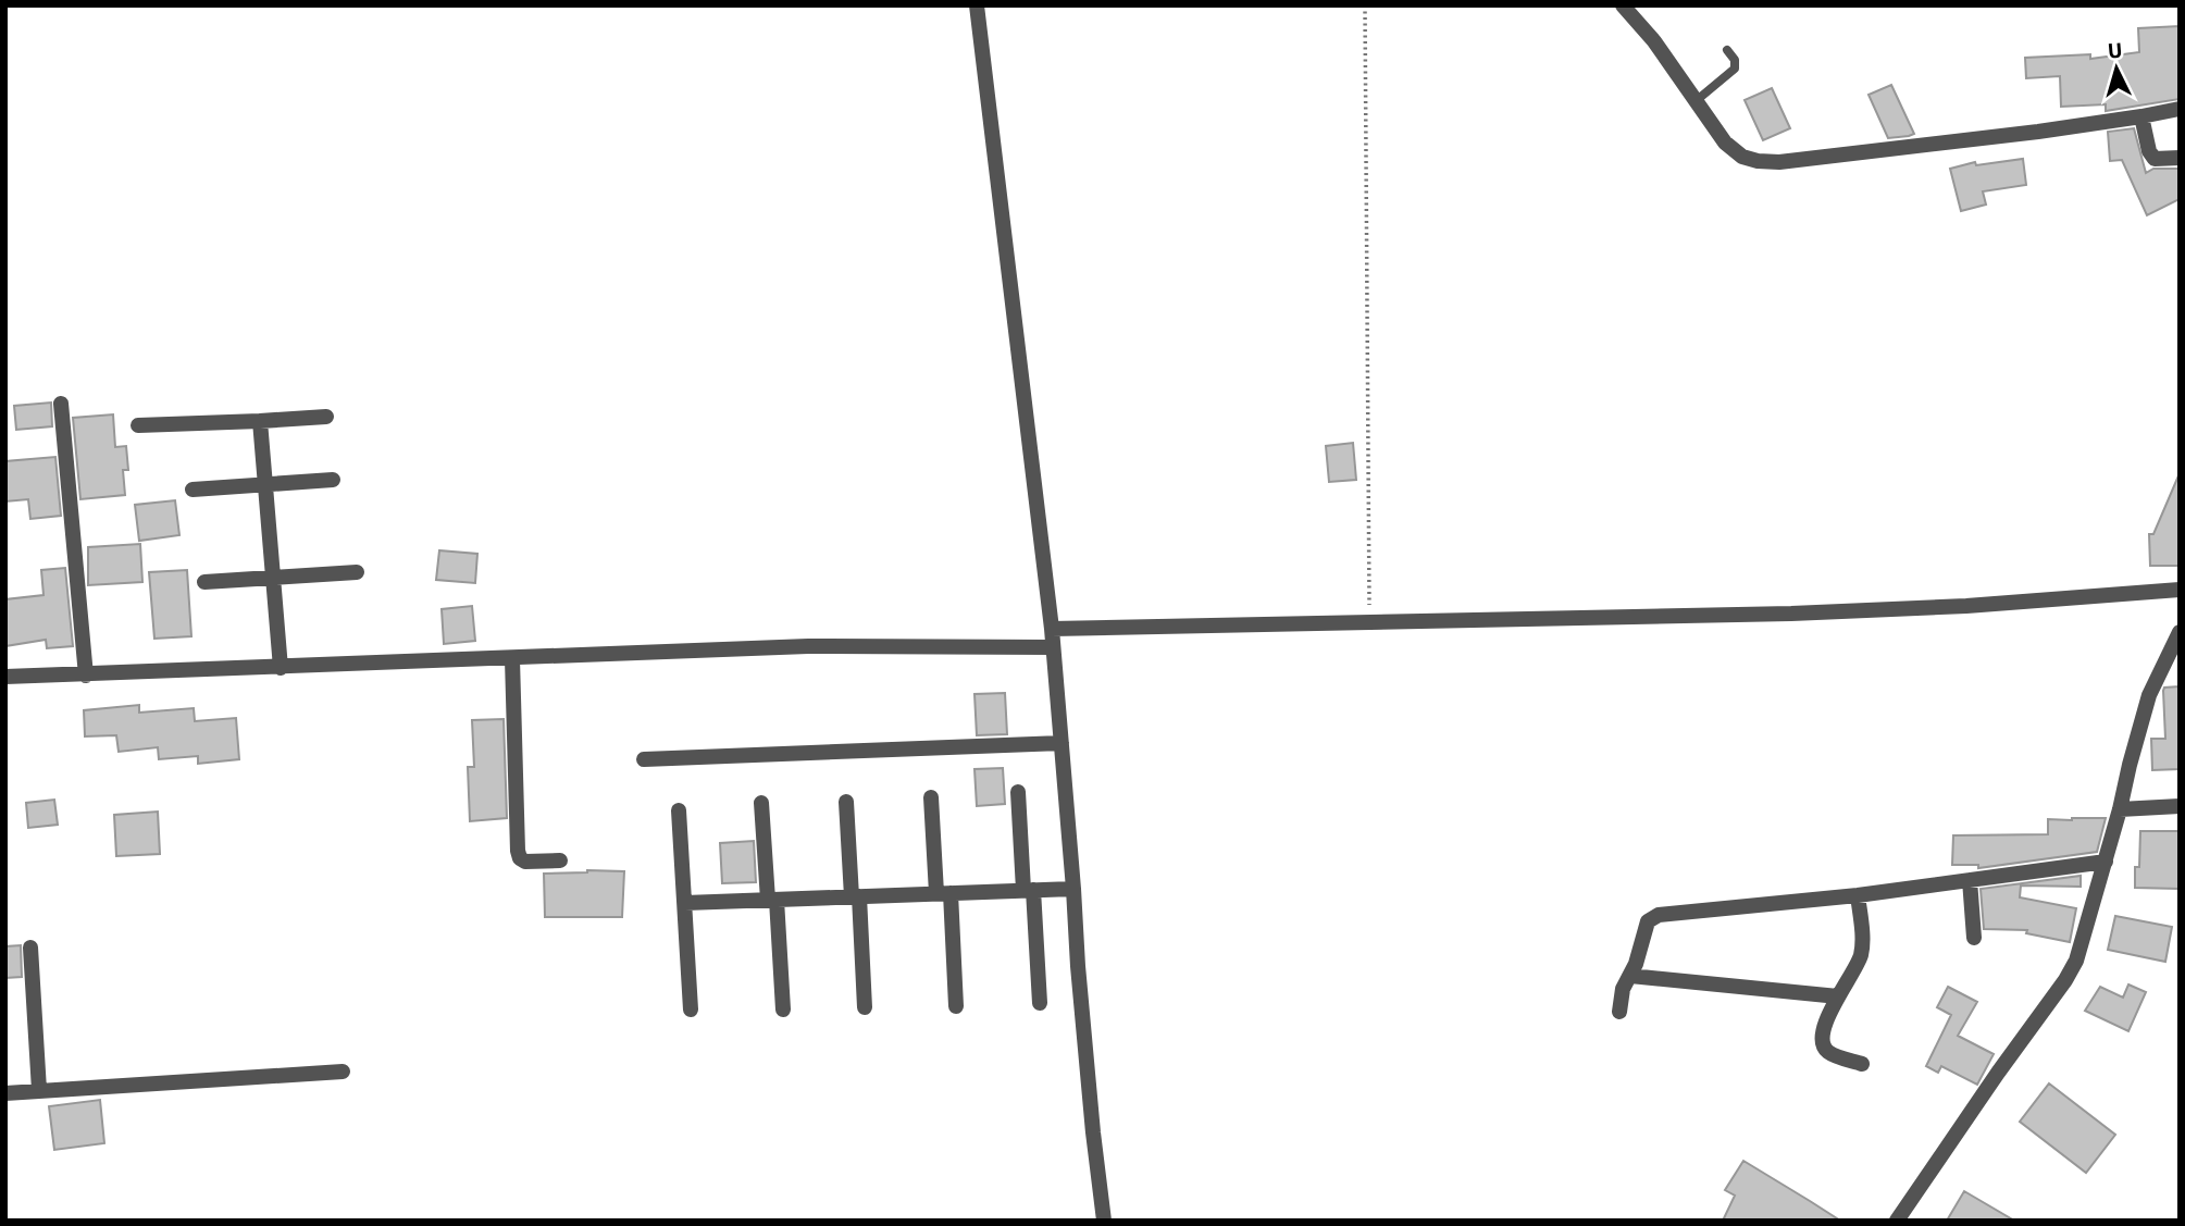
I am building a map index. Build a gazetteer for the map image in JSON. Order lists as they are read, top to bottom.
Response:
{
  "north": "top"
}
